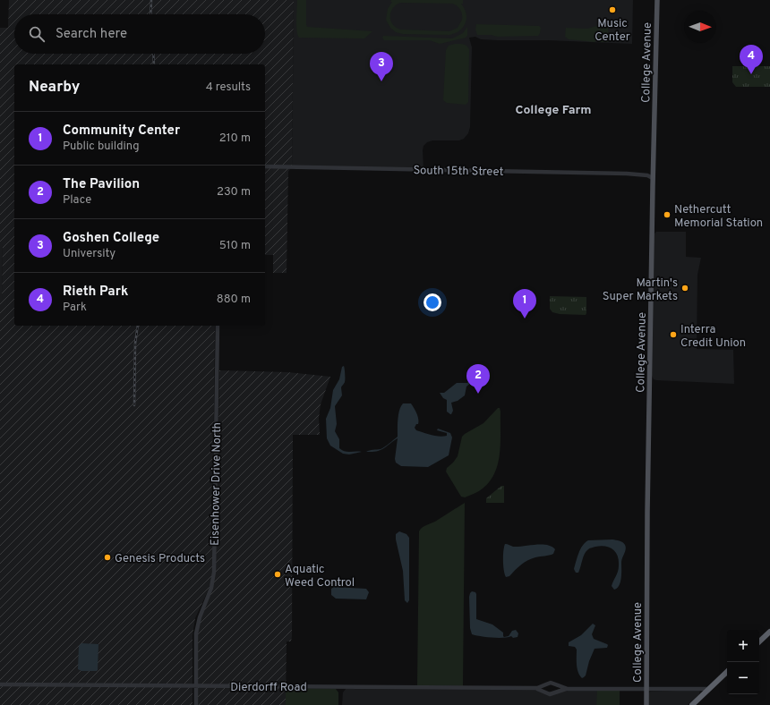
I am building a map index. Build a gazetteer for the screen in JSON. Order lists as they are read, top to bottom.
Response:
{
  "streets": {
    "main road": ["College Avenue"],
    "street": ["South 15th Street", "Eisenhower Drive North", "Dierdorff Road"]
  },
  "crossings": [
    ["College Avenue", "South 15th Street"],
    ["College Avenue", "Dierdorff Road"],
    ["Eisenhower Drive North", "Dierdorff Road"]
  ],
  "districts": ["College Farm"],
  "places": [
    "Music Center",
    "Nethercutt Memorial Station",
    "Martin's Super Markets",
    "Interra Credit Union",
    "Genesis Products",
    "Aquatic Weed Control"
  ],
  "north": "right",
  "page": {
    "search": "Search here",
    "pins": [
      "4",
      "3",
      "1",
      "2"
    ],
    "heading": ["Nearby", "4 results"],
    "list": [
      {
        "mark": "1",
        "name": "Community Center",
        "note": "Public building",
        "value": "210 m"
      },
      {
        "mark": "2",
        "name": "The Pavilion",
        "note": "Place",
        "value": "230 m"
      },
      {
        "mark": "3",
        "name": "Goshen College",
        "note": "University",
        "value": "510 m"
      },
      {
        "mark": "4",
        "name": "Rieth Park",
        "note": "Park",
        "value": "880 m"
      }
    ],
    "map_buttons": ["+", "−"]
  }
}
